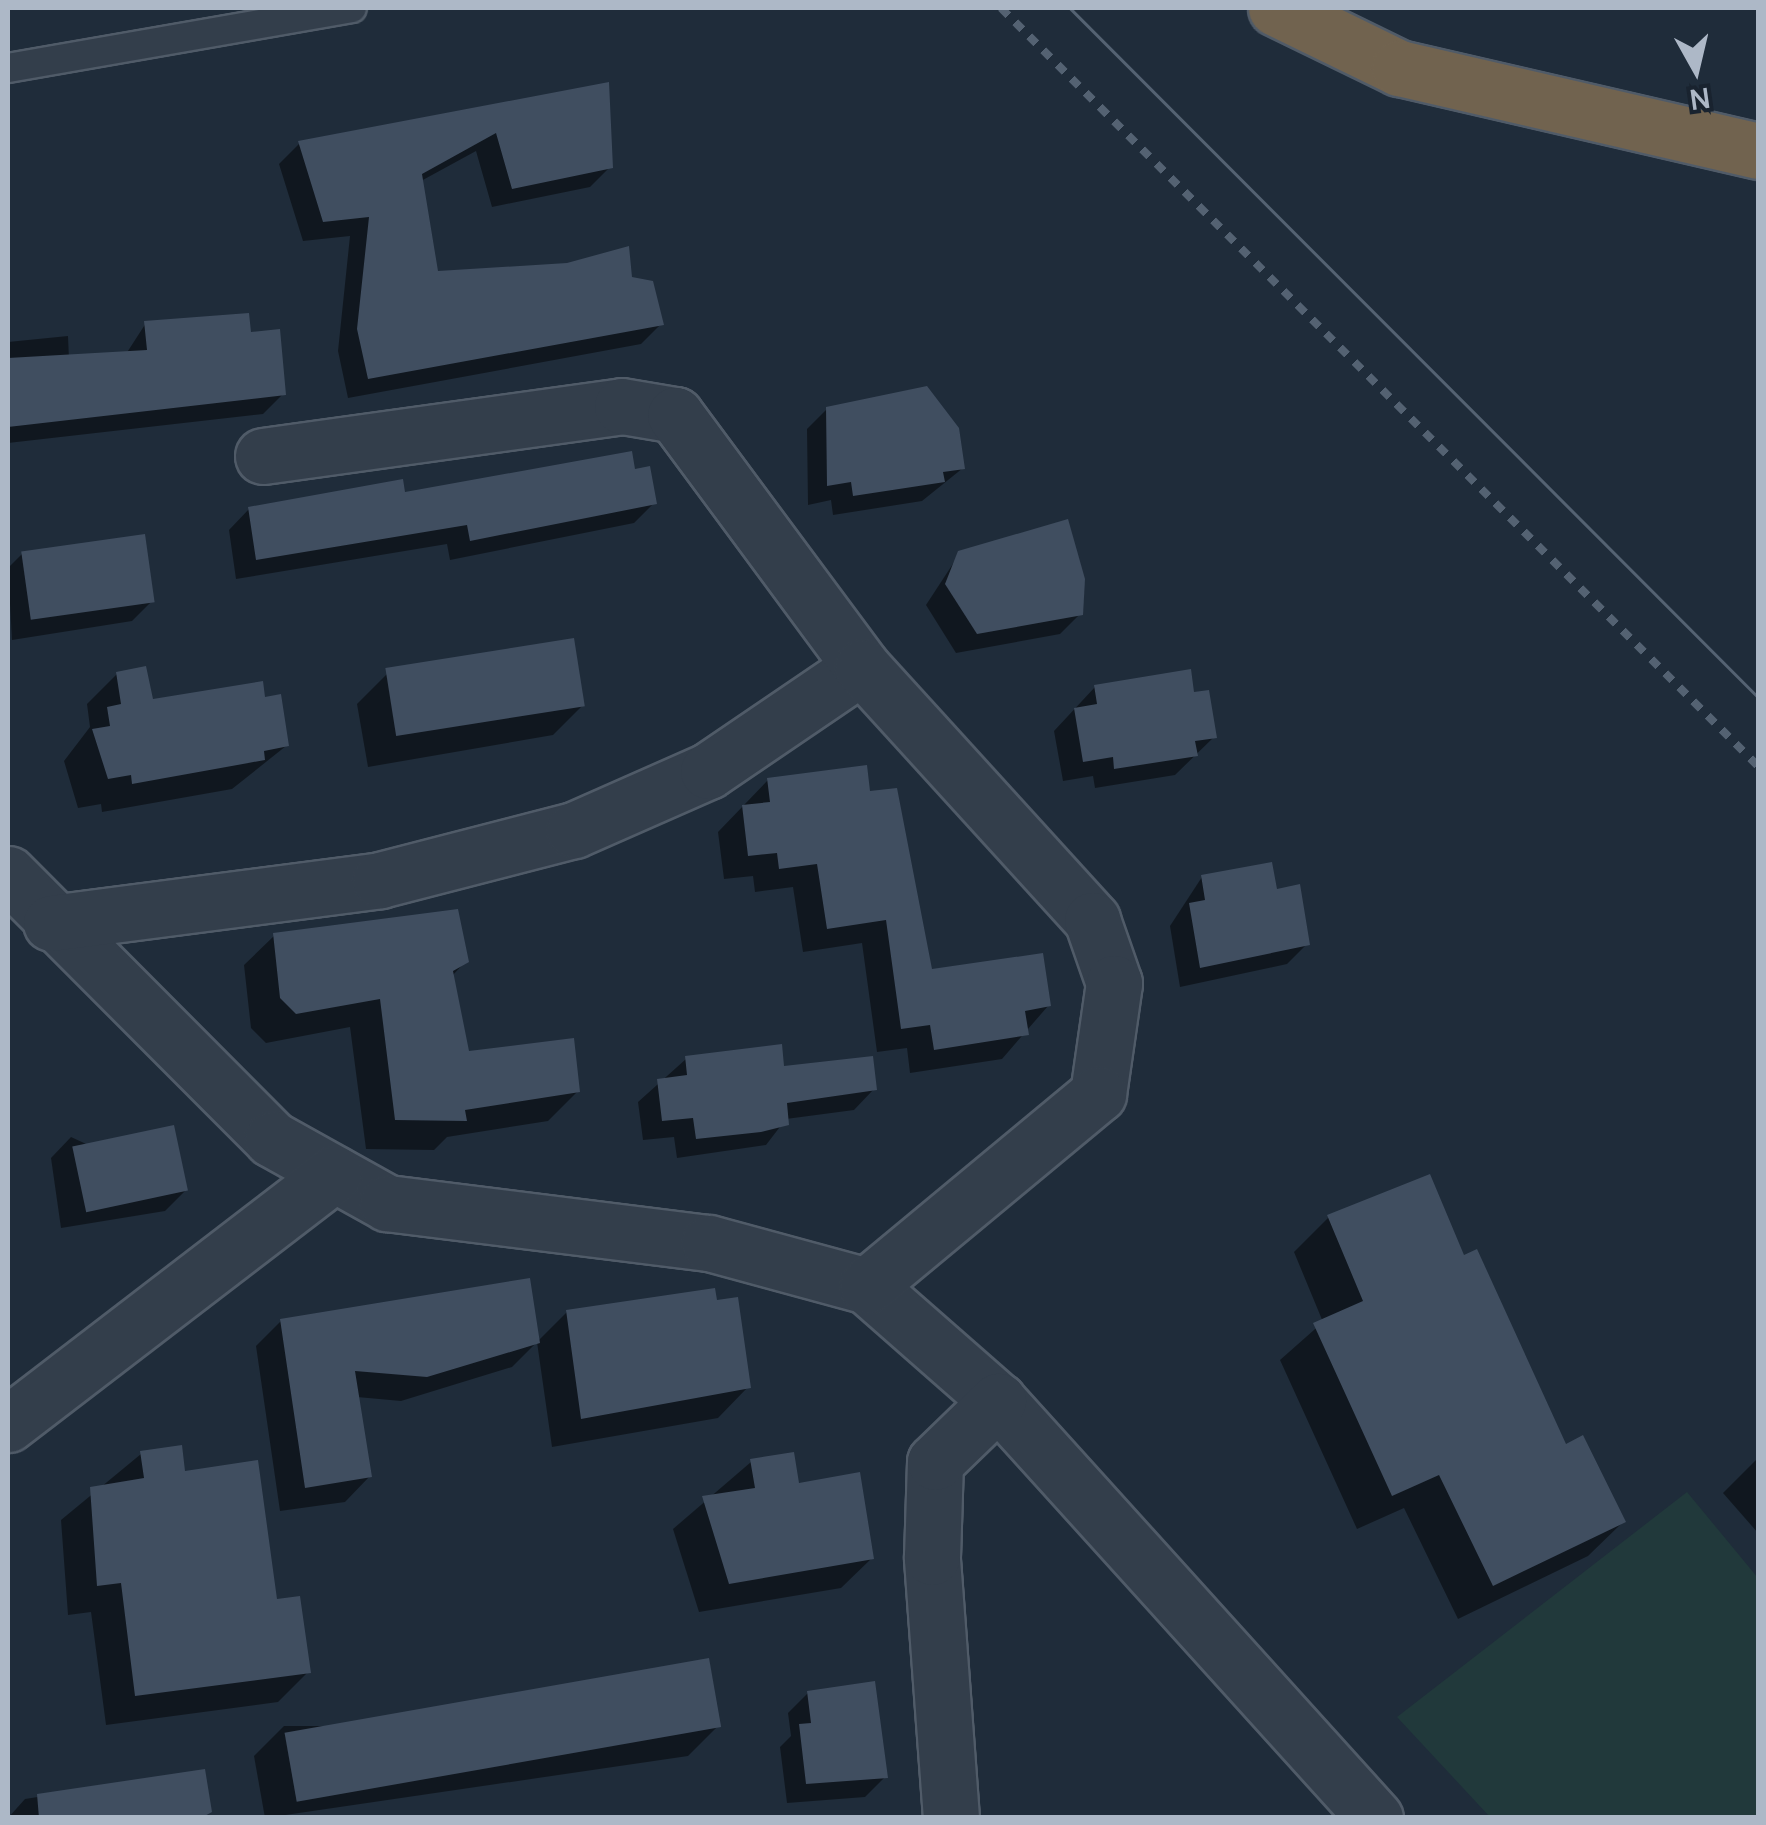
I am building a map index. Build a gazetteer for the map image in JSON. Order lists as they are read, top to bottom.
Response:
{
  "north": "bottom"
}
